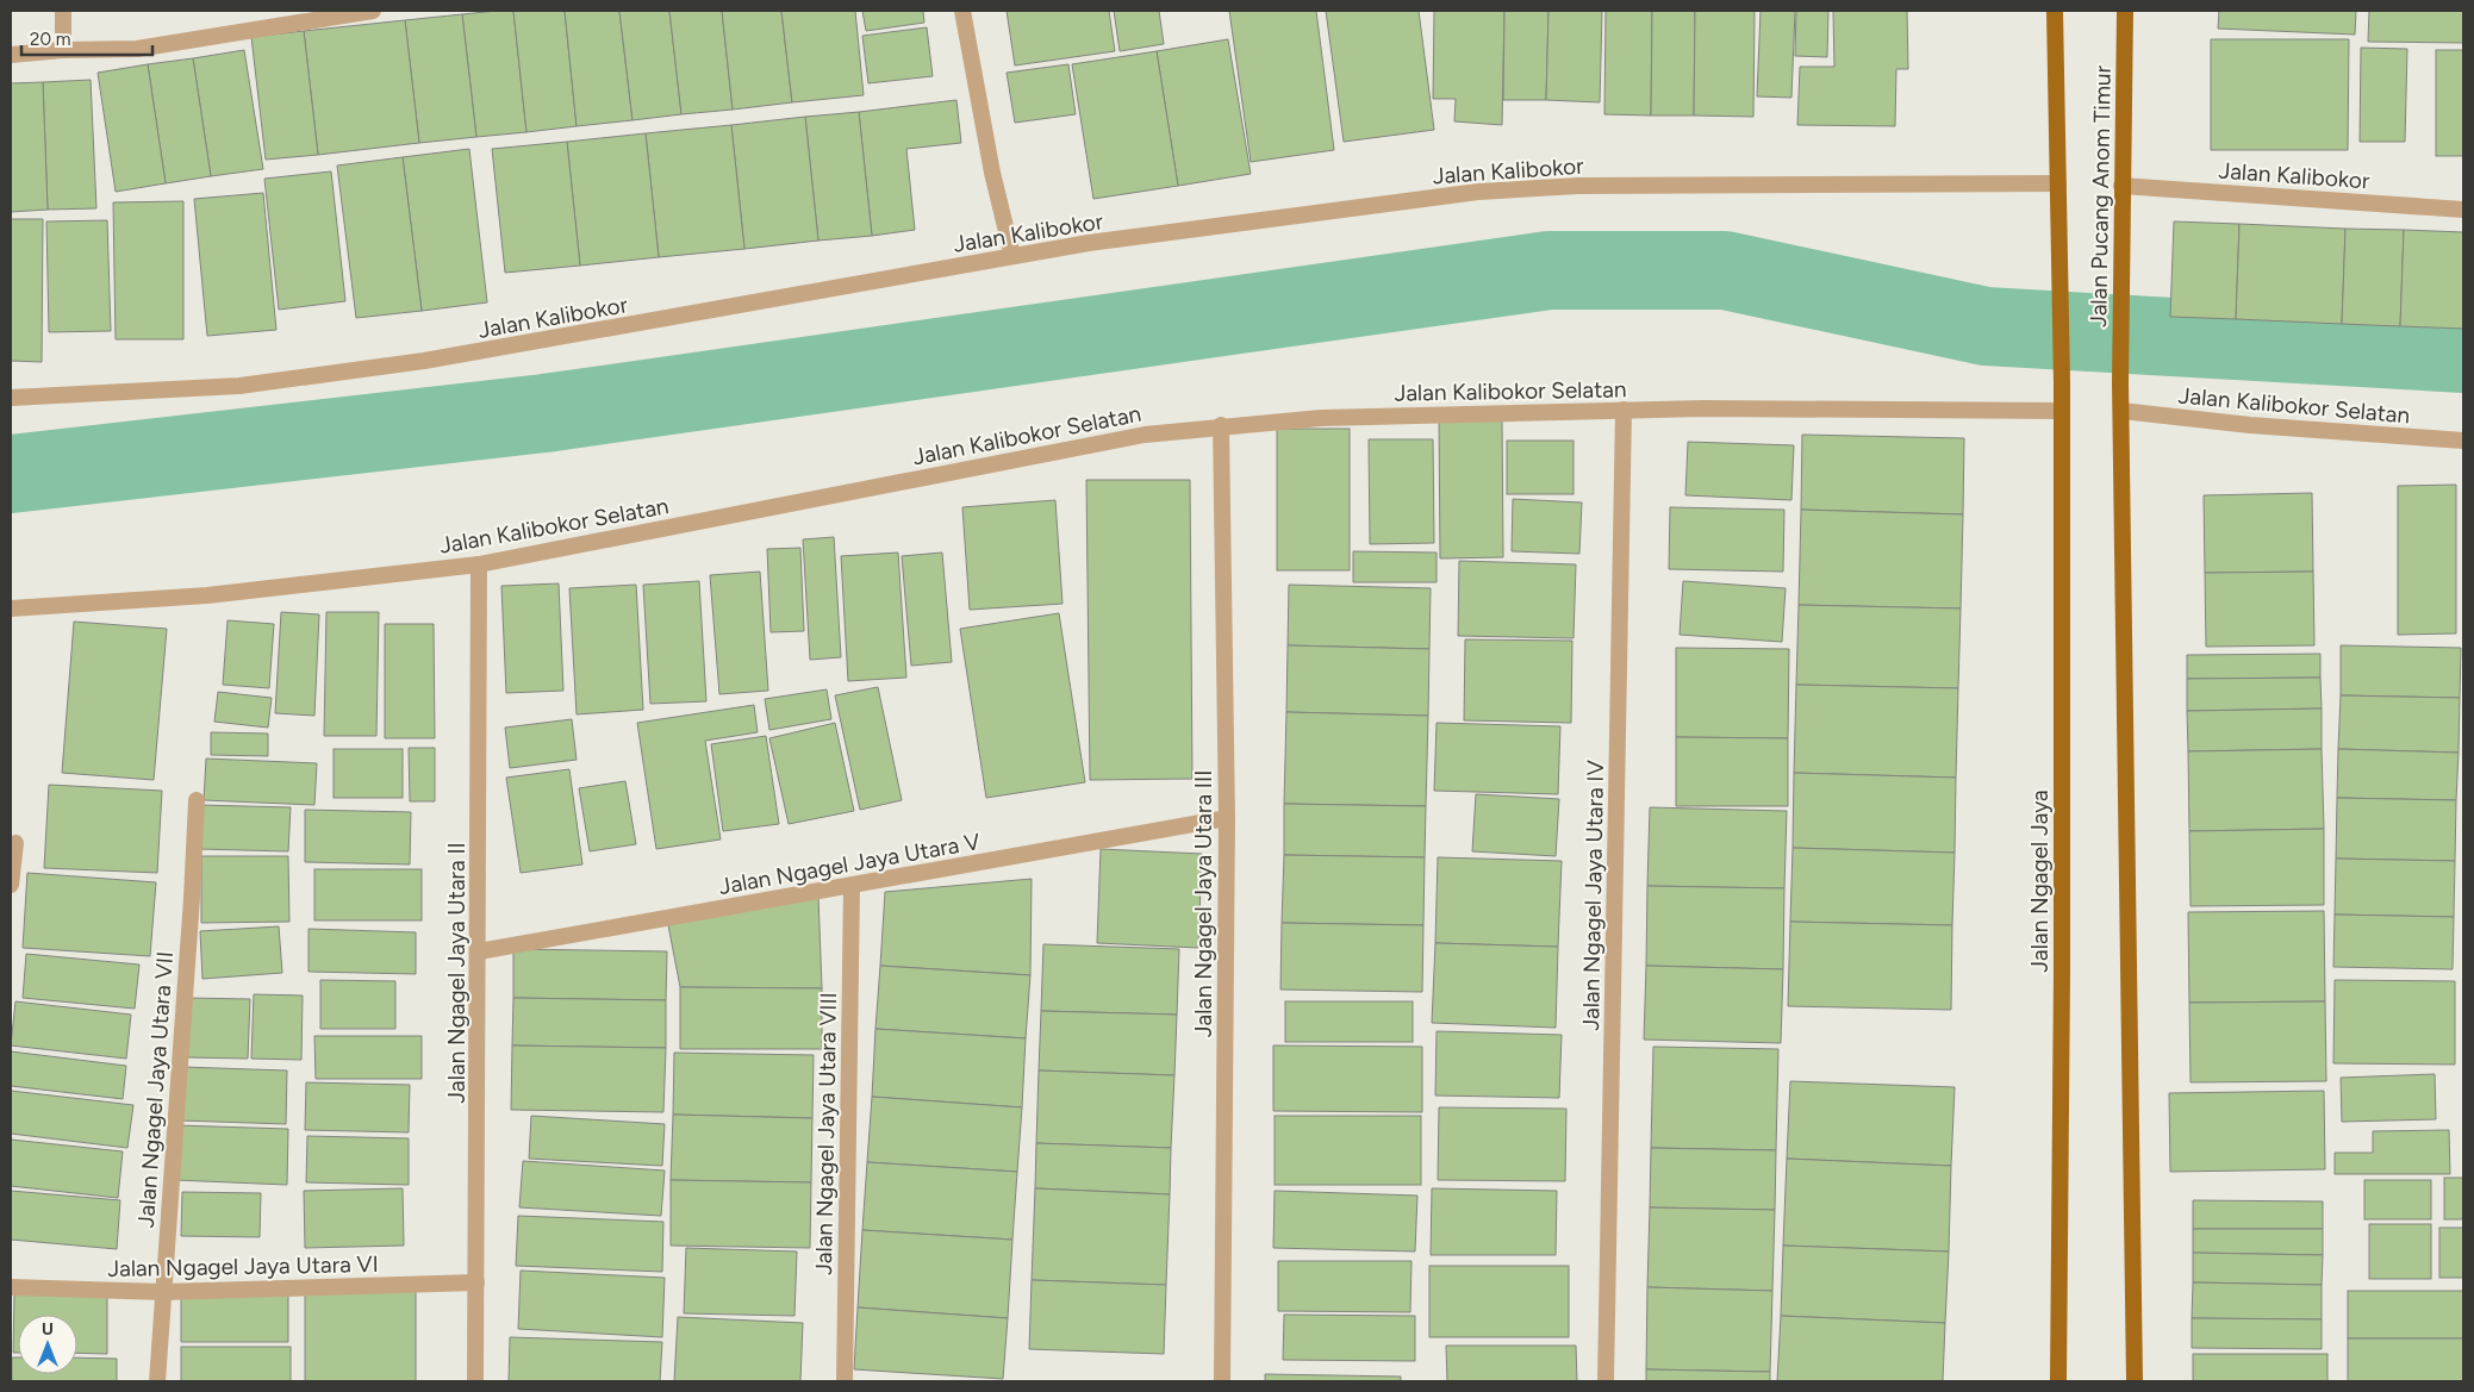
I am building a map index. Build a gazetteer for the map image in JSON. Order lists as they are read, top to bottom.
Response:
{
  "streets": {
    "main road": ["Jalan Pucang Anom Timur", "Jalan Ngagel Jaya"],
    "street": [
      "Jalan Kalibokor",
      "Jalan Kalibokor Selatan",
      "Jalan Ngagel Jaya Utara V",
      "Jalan Ngagel Jaya Utara IV",
      "Jalan Ngagel Jaya Utara III",
      "Jalan Ngagel Jaya Utara II",
      "Jalan Ngagel Jaya Utara VII",
      "Jalan Ngagel Jaya Utara VIII",
      "Jalan Ngagel Jaya Utara VI"
    ]
  },
  "crossings": [
    ["Jalan Kalibokor", "Jalan Pucang Anom Timur"],
    ["Jalan Pucang Anom Timur", "Jalan Kalibokor Selatan"],
    ["Jalan Pucang Anom Timur", "Jalan Ngagel Jaya"],
    ["Jalan Kalibokor Selatan", "Jalan Ngagel Jaya"],
    ["Jalan Kalibokor Selatan", "Jalan Ngagel Jaya Utara IV"],
    ["Jalan Kalibokor Selatan", "Jalan Ngagel Jaya Utara III"],
    ["Jalan Kalibokor Selatan", "Jalan Ngagel Jaya Utara II"],
    ["Jalan Ngagel Jaya Utara V", "Jalan Ngagel Jaya Utara III"],
    ["Jalan Ngagel Jaya Utara V", "Jalan Ngagel Jaya Utara II"],
    ["Jalan Ngagel Jaya Utara V", "Jalan Ngagel Jaya Utara VIII"],
    ["Jalan Ngagel Jaya Utara II", "Jalan Ngagel Jaya Utara VI"],
    ["Jalan Ngagel Jaya Utara VII", "Jalan Ngagel Jaya Utara VI"]
  ],
  "scale_bar": "20 m",
  "north": "top"
}
